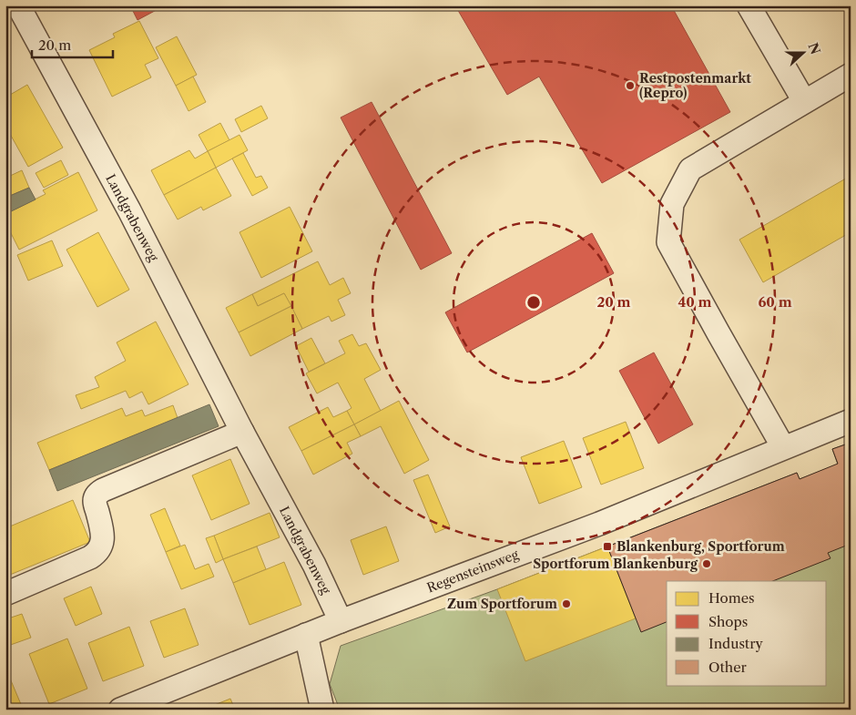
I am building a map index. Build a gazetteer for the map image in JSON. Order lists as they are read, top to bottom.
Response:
{
  "streets": {
    "street": ["Landgrabenweg", "Regensteinsweg"]
  },
  "crossings": [
    ["Landgrabenweg", "Regensteinsweg"]
  ],
  "places": {
    "other": ["Restpostenmarkt (Repro)", "Sportforum Blankenburg", "Zum Sportforum"],
    "transit": ["Blankenburg, Sportforum"]
  },
  "legend": [
    "Homes",
    "Shops",
    "Industry",
    "Other"
  ],
  "scale_bar": "20 m",
  "north": "right",
  "rings": ["20 m", "40 m", "60 m"]
}
